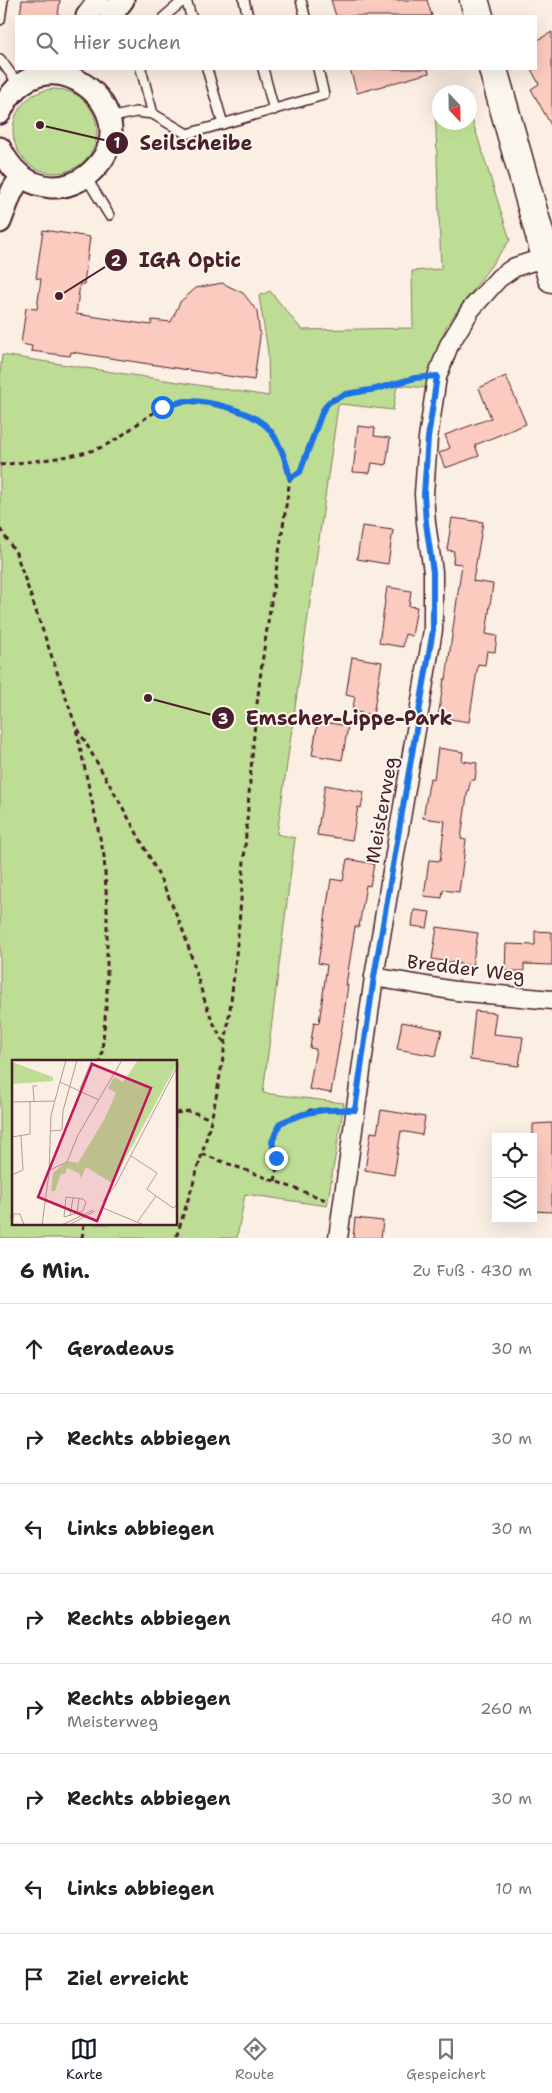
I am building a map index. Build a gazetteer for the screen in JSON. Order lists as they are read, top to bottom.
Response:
{
  "streets": {
    "street": ["Meisterweg", "Bredder Weg"]
  },
  "crossings": [
    ["Meisterweg", "Bredder Weg"]
  ],
  "places": ["Seilscheibe", "IGA Optic", "Emscher-Lippe-Park"],
  "north": "bottom",
  "page": {
    "search": "Hier suchen",
    "heading": ["6 Min.", "Zu Fuß · 430 m"],
    "list": [
      ["Geradeaus", "30 m"],
      ["Rechts abbiegen", "30 m"],
      ["Links abbiegen", "30 m"],
      ["Rechts abbiegen", "40 m"],
      ["Rechts abbiegen", "Meisterweg", "260 m"],
      ["Rechts abbiegen", "30 m"],
      ["Links abbiegen", "10 m"],
      "Ziel erreicht"
    ],
    "nav": ["Karte", "Route", "Gespeichert"]
  }
}
